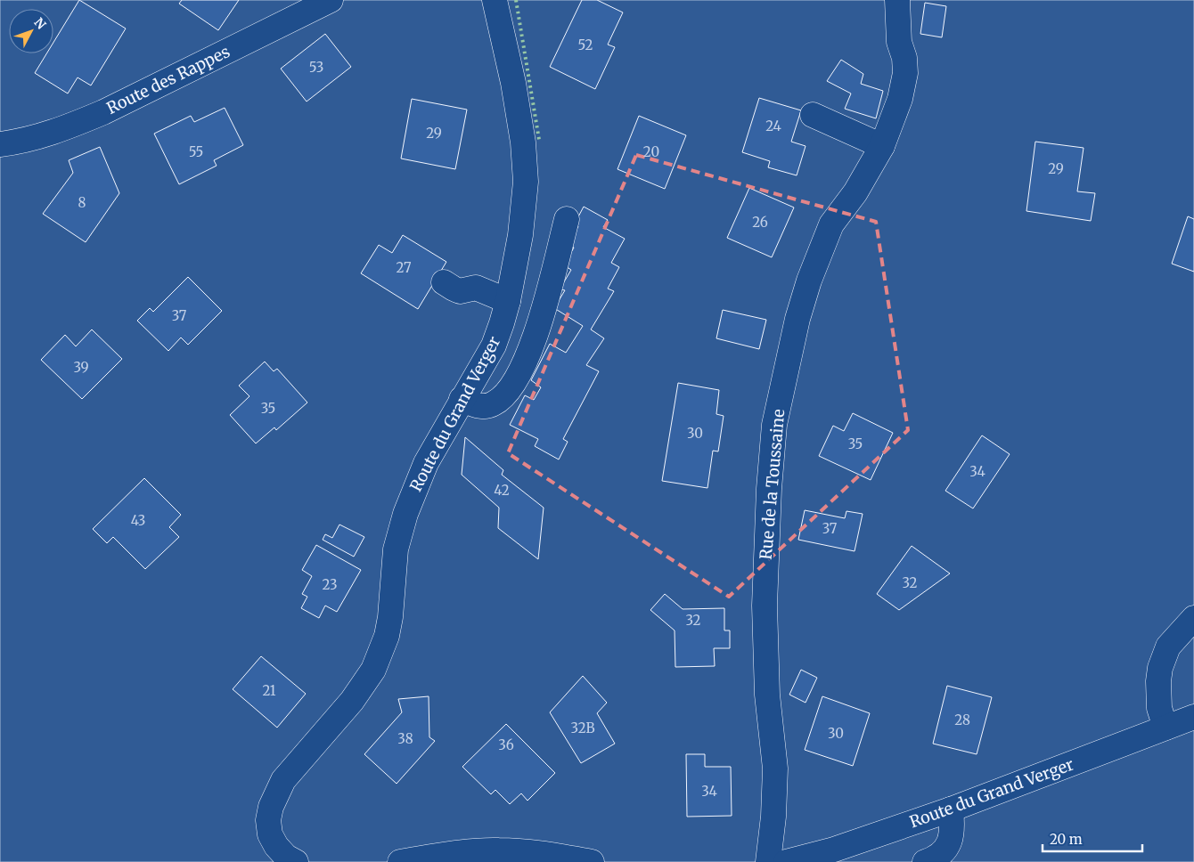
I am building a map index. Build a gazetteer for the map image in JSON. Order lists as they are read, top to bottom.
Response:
{
  "streets": {
    "street": ["Route des Rappes", "Route du Grand Verger", "Rue de la Toussaine"]
  },
  "house_numbers": [
    "52",
    "53",
    "24",
    "29",
    "55",
    "20",
    "29",
    "8",
    "26",
    "27",
    "37",
    "39",
    "35",
    "30",
    "35",
    "34",
    "42",
    "43",
    "37",
    "32",
    "23",
    "32",
    "21",
    "28",
    "32B",
    "30",
    "38",
    "36",
    "34"
  ],
  "scale_bar": "20 m",
  "north": "top right"
}
